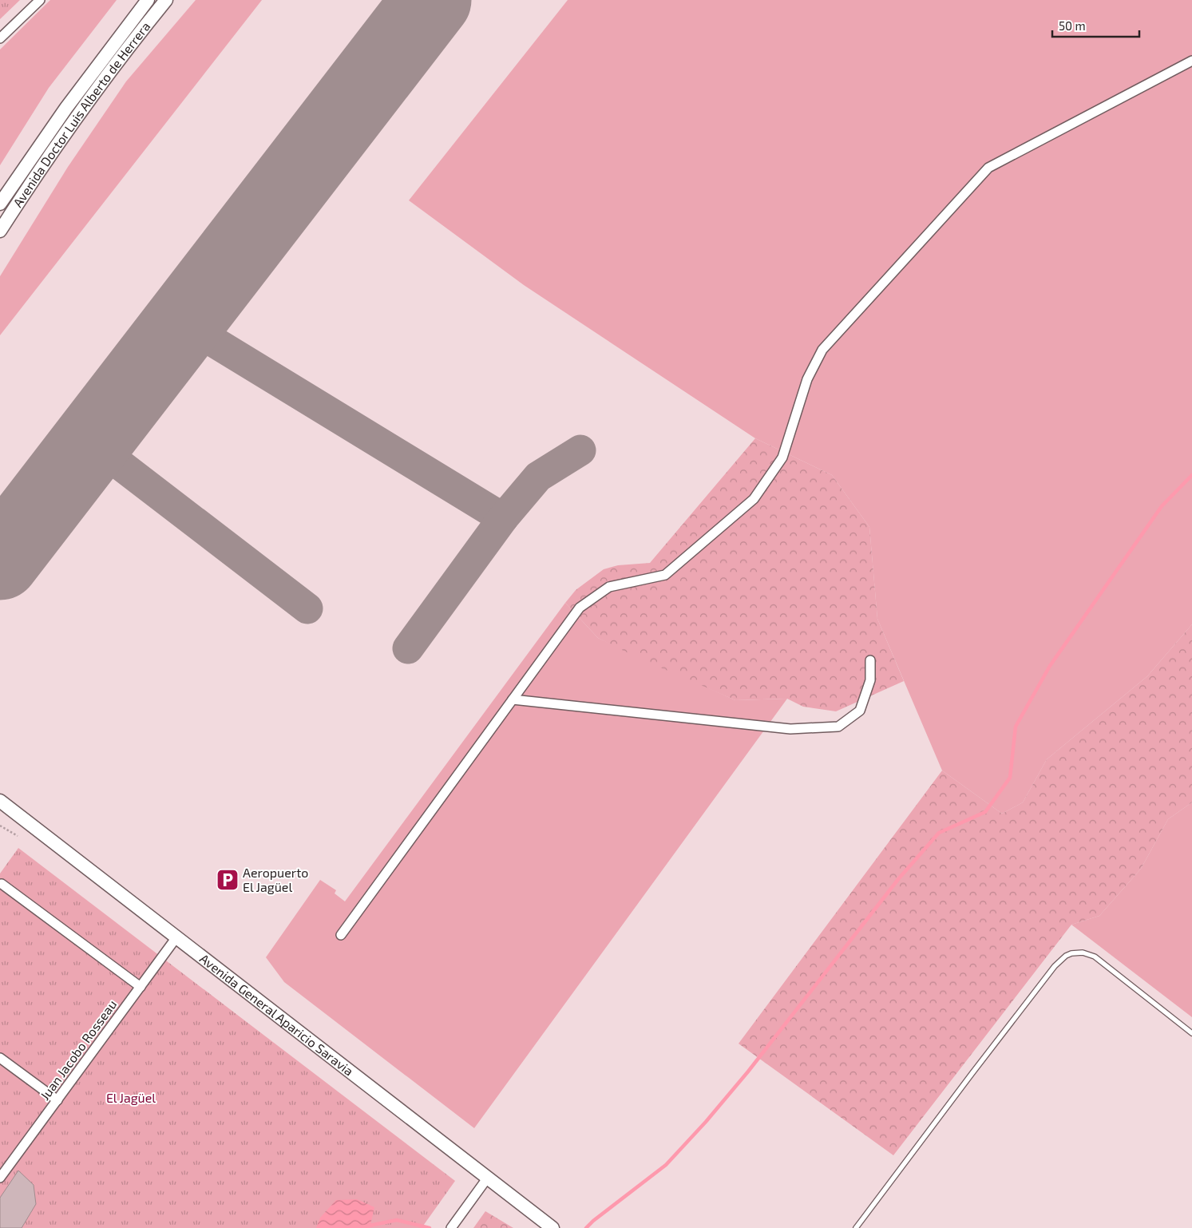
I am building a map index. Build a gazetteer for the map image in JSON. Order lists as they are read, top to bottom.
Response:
{
  "streets": {
    "main road": ["Avenida Doctor Luis Alberto de Herrera", "Avenida General Aparicio Saravia"],
    "street": ["Juan Jacobo Rosseau"]
  },
  "crossings": [
    ["Avenida General Aparicio Saravia", "Juan Jacobo Rosseau"]
  ],
  "parks": ["El Jagüel"],
  "places": {
    "parking": ["Aeropuerto El Jagüel"]
  },
  "scale_bar": "50 m"
}
